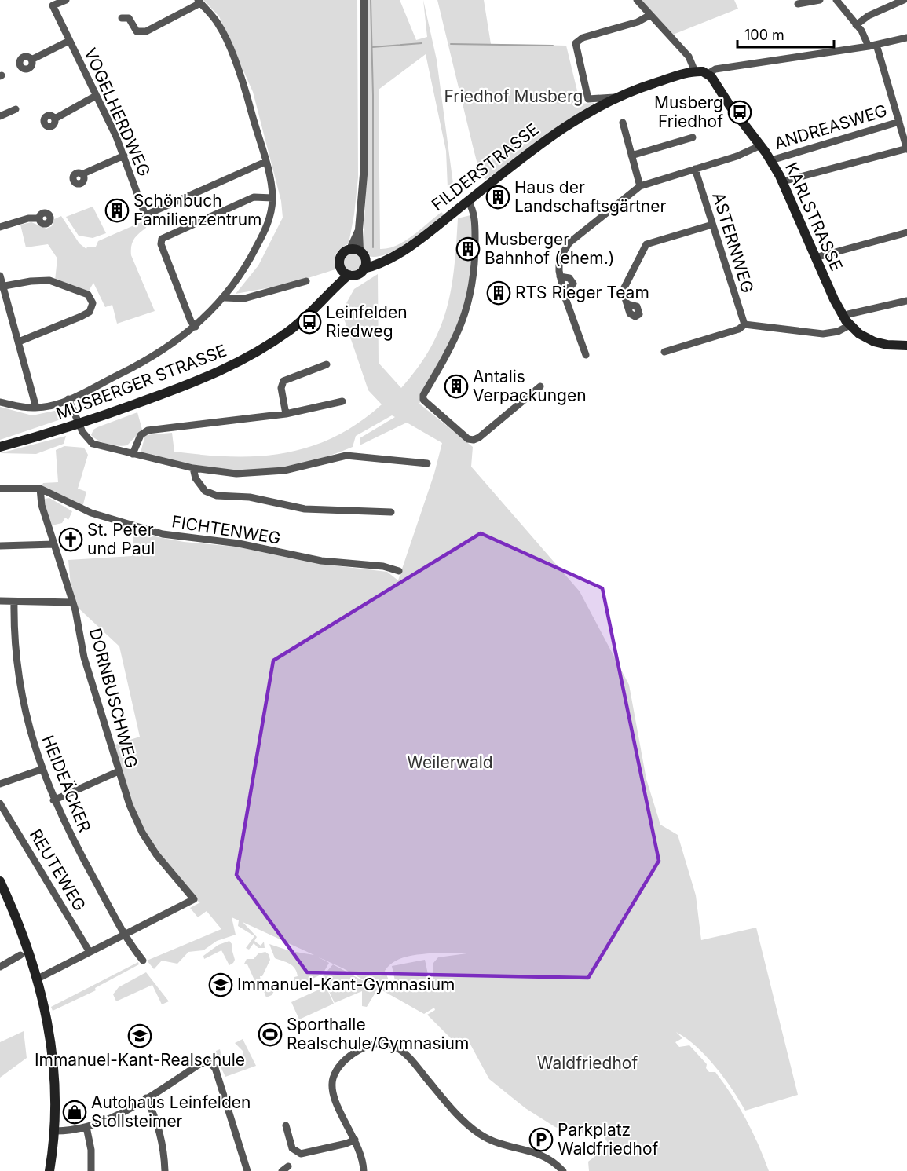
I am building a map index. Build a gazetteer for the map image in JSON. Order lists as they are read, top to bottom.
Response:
{
  "streets": {
    "main road": ["FILDERSTRASSE", "KARLSTRASSE", "MUSBERGER STRASSE"],
    "street": [
      "VOGELHERDWEG",
      "ANDREASWEG",
      "ASTERNWEG",
      "FICHTENWEG",
      "DORNBUSCHWEG",
      "HEIDEÄCKER",
      "REUTEWEG"
    ]
  },
  "crossings": [
    ["ANDREASWEG", "KARLSTRASSE"],
    ["FILDERSTRASSE", "KARLSTRASSE"],
    ["FILDERSTRASSE", "MUSBERGER STRASSE"],
    ["FICHTENWEG", "DORNBUSCHWEG"],
    ["DORNBUSCHWEG", "HEIDEÄCKER"]
  ],
  "parks": ["Friedhof Musberg", "Weilerwald", "Waldfriedhof"],
  "places": {
    "bus stop": ["Musberg Friedhof", "Leinfelden Riedweg"],
    "building": [
      "Haus der Landschaftsgärtner",
      "Schönbuch Familienzentrum",
      "Musberger Bahnhof (ehem.)",
      "RTS Rieger Team",
      "Antalis Verpackungen"
    ],
    "church": ["St. Peter und Paul"],
    "school or university": ["Immanuel-Kant-Gymnasium", "Immanuel-Kant-Realschule"],
    "sports": ["Sporthalle Realschule/Gymnasium"],
    "shop": ["Autohaus Leinfelden Stollsteimer"],
    "parking": ["Parkplatz Waldfriedhof"]
  },
  "scale_bar": "100 m"
}
